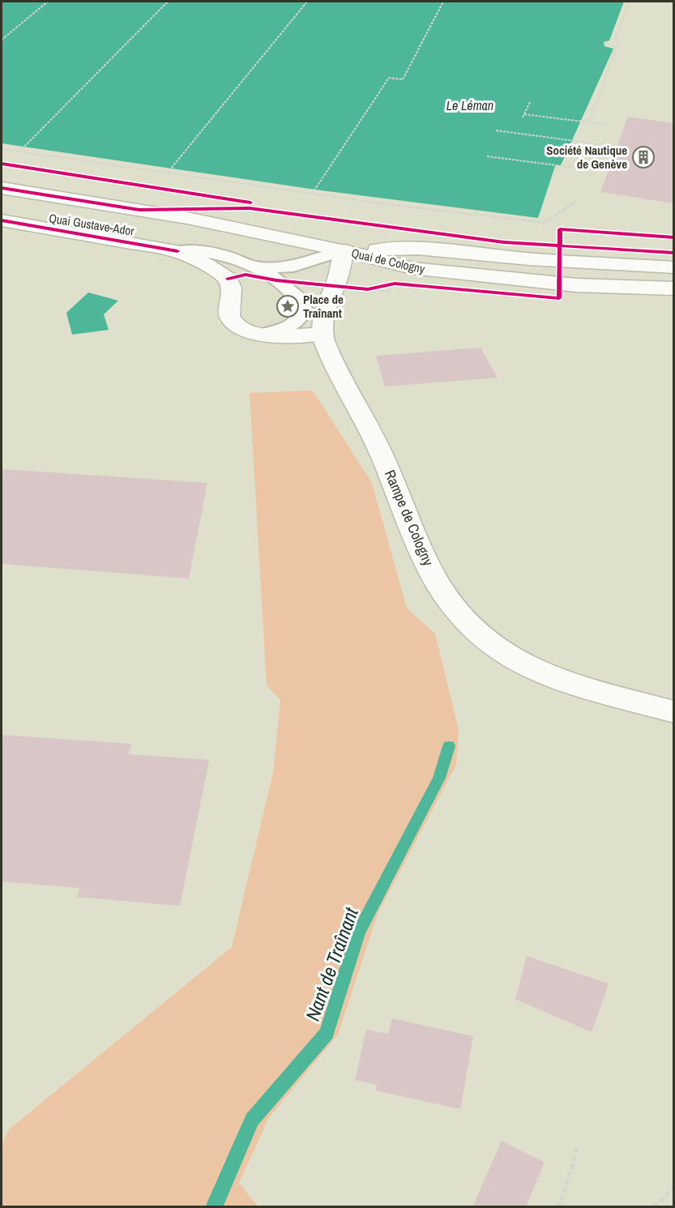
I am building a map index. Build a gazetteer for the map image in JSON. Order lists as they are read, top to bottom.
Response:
{
  "streets": {
    "street": ["Quai Gustave-Ador", "Quai de Cologny", "Rampe de Cologny"]
  },
  "crossings": [
    ["Quai Gustave-Ador", "Quai de Cologny"]
  ],
  "water": ["Le Léman", "Nant de Traînant"],
  "places": {
    "building": ["Société Nautique de Genève"],
    "place": ["Place de Traînant"]
  }
}
